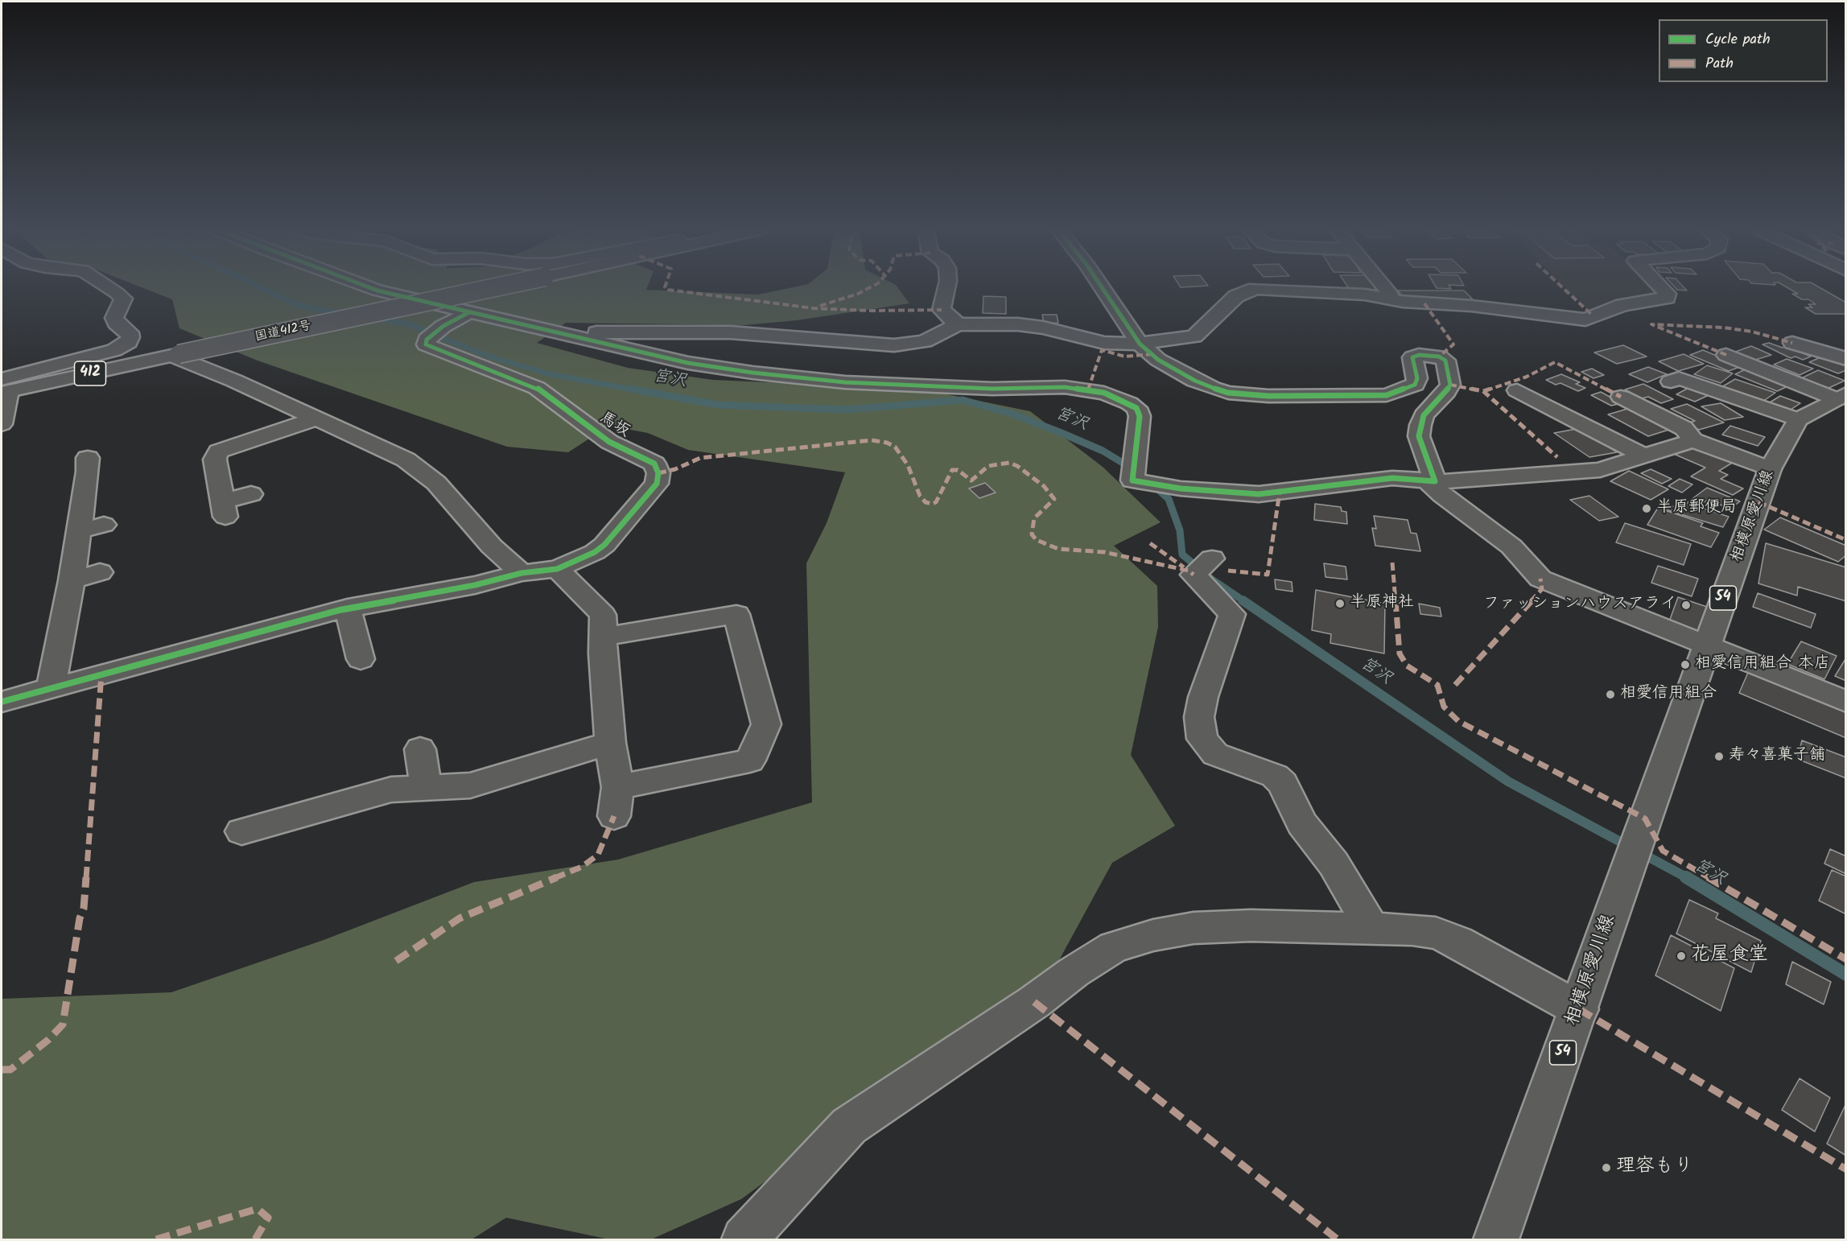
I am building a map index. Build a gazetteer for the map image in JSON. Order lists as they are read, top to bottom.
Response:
{
  "streets": {
    "main road": [
      "国道412号",
      "412",
      "馬坂",
      "相模原愛川線",
      "54"
    ]
  },
  "water": ["宮沢"],
  "places": [
    "半原郵便局",
    "半原神社",
    "ファッションハウスアライ",
    "相愛信用組合 本店",
    "相愛信用組合",
    "寿々喜菓子舗",
    "花屋食堂",
    "理容もり"
  ],
  "legend": ["Cycle path", "Path"]
}
